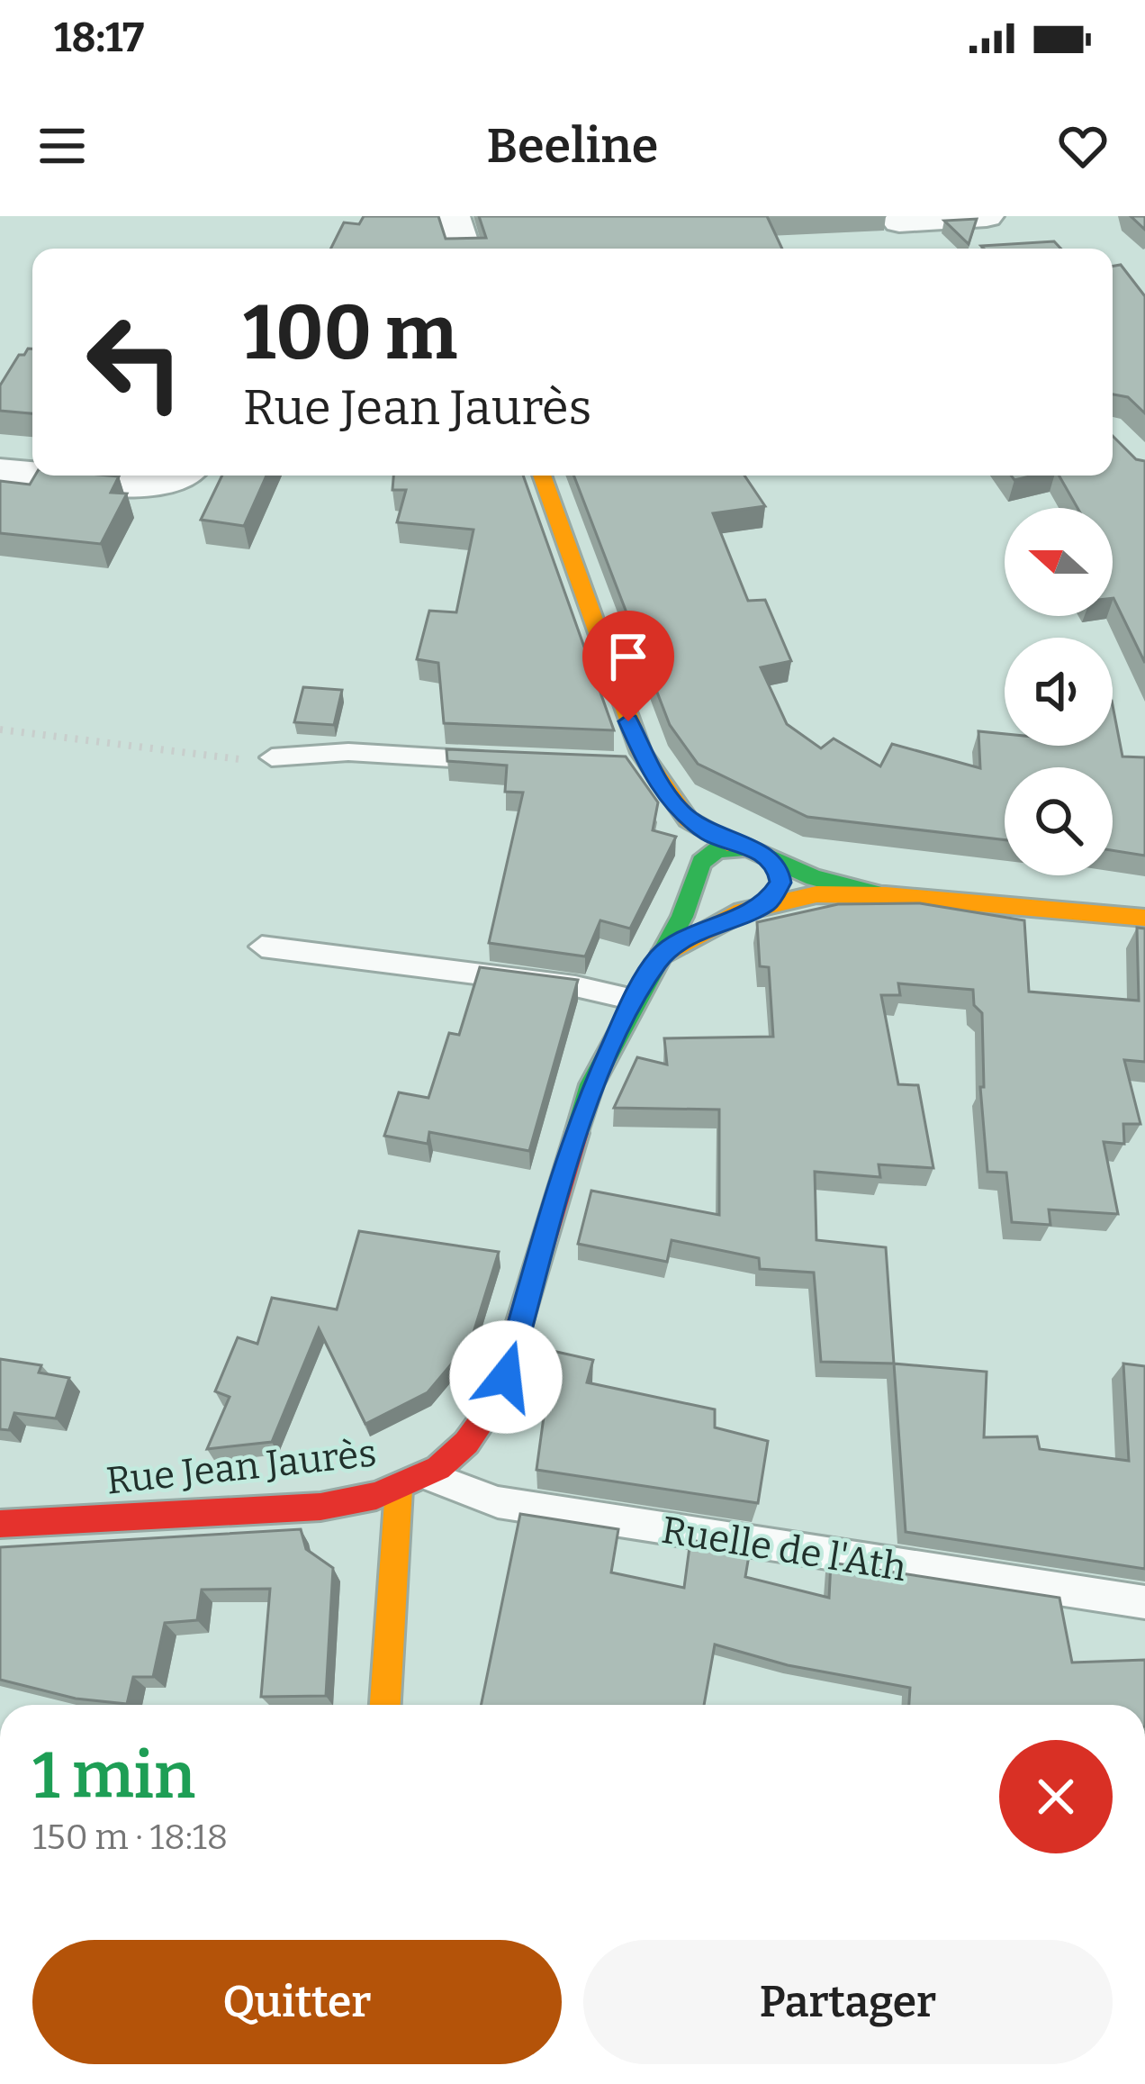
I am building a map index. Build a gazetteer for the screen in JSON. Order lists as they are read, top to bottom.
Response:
{
  "streets": {
    "main road": ["Rue Jean Jaurès"],
    "lane": ["Ruelle de l'Ath"]
  },
  "crossings": [
    ["Rue Jean Jaurès", "Ruelle de l'Ath"]
  ],
  "north": "left",
  "page": {
    "status": "18:17",
    "header": "Beeline",
    "turn": ["100 m", "Rue Jean Jaurès"],
    "heading": ["1 min", "150 m · 18:18"],
    "buttons": ["Quitter", "Partager"]
  }
}
